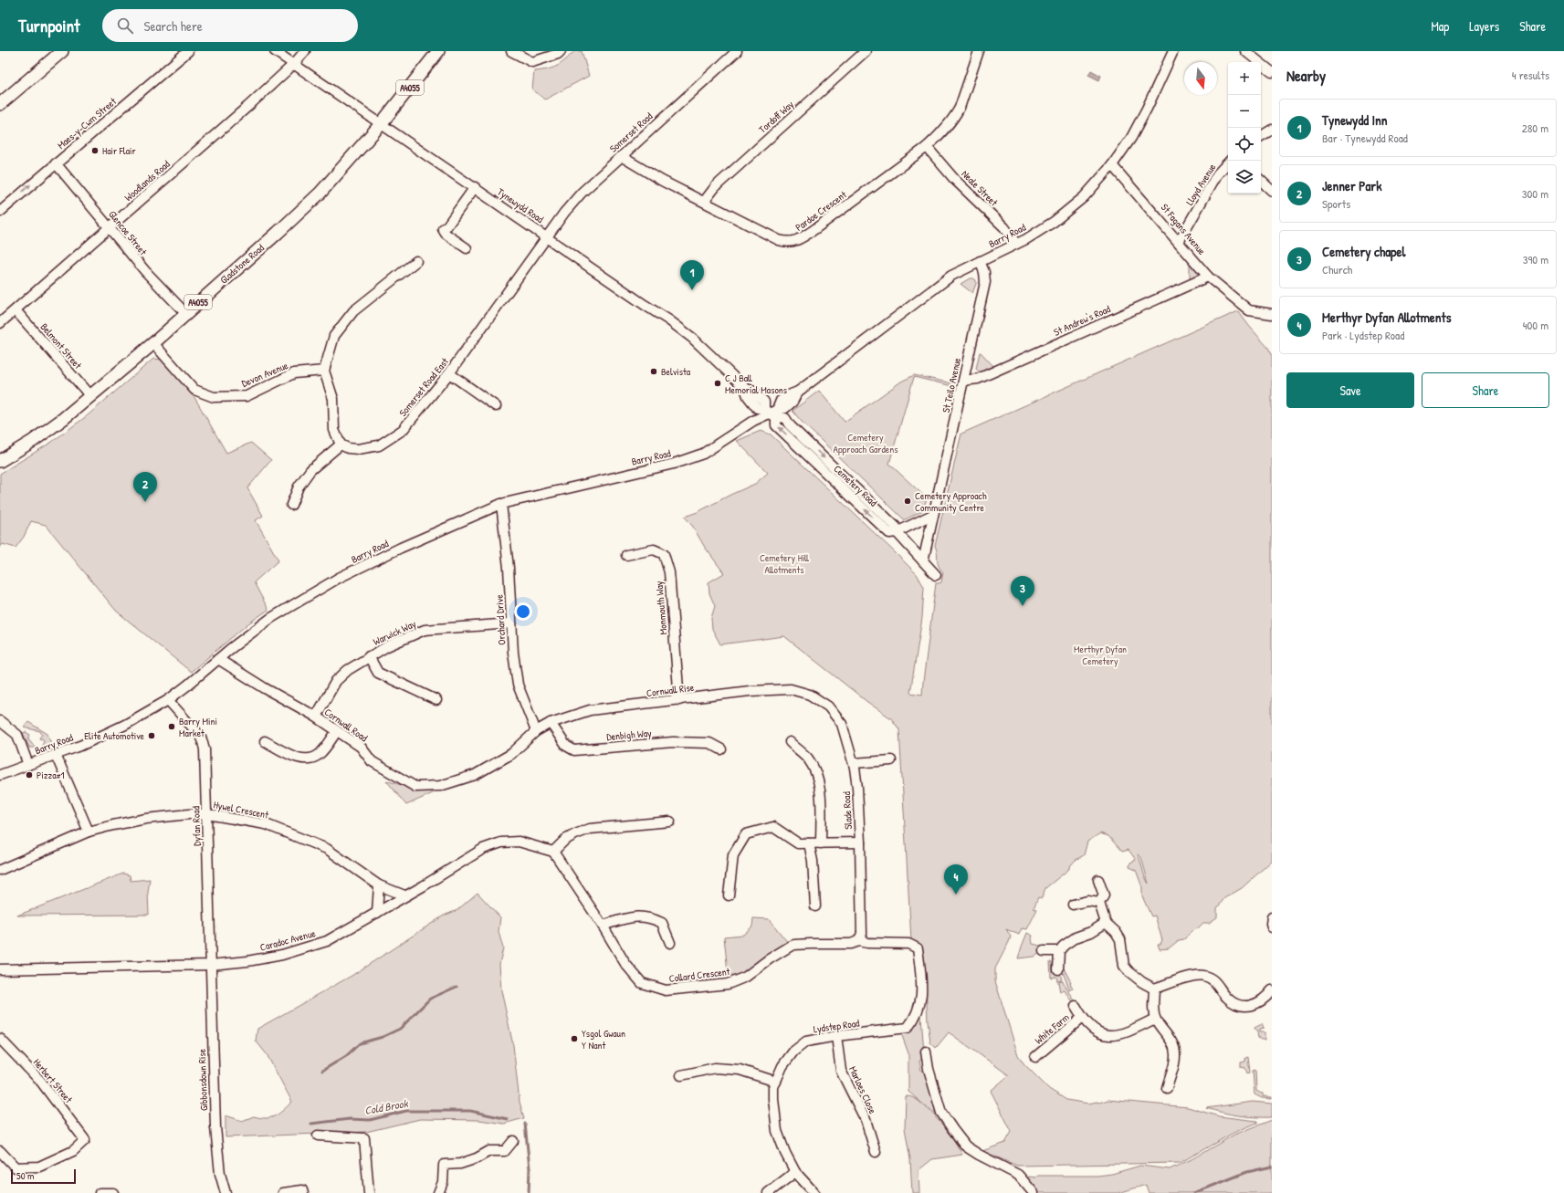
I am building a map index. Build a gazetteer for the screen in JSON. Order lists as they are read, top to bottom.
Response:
{
  "streets": {
    "main road": ["A4055", "Gladstone Road"],
    "street": [
      "Tordoff Way",
      "Maes-y-Cwm Street",
      "Somerset Road",
      "Woodlands Road",
      "Lloyd Avenue",
      "Neale Street",
      "Tynewydd Road",
      "Pardoe Crescent",
      "St Fagans Avenue",
      "Glencoe Street",
      "Barry Road",
      "St Andrew's Road",
      "Belmont Street",
      "Devon Avenue",
      "St Teilo Avenue",
      "Somerset Road East",
      "Cemetery Road",
      "Monmouth Way",
      "Orchard Drive",
      "Warwick Way",
      "Cornwall Rise",
      "Cornwall Road",
      "Denbigh Way",
      "Hywel Crescent",
      "Slade Road",
      "Dyfan Road",
      "Caradoc Avenue",
      "Collard Crescent",
      "Lydstep Road",
      "White Farm",
      "Gibbonsdown Rise",
      "Herbert Street",
      "Marloes Close"
    ]
  },
  "crossings": [
    ["Tordoff Way", "Pardoe Crescent"],
    ["Maes-y-Cwm Street", "Glencoe Street"],
    ["Somerset Road", "Tynewydd Road"],
    ["Somerset Road", "Pardoe Crescent"],
    ["Somerset Road", "Somerset Road East"],
    ["Woodlands Road", "Tynewydd Road"],
    ["Woodlands Road", "Glencoe Street"],
    ["Woodlands Road", "Belmont Street"],
    ["Lloyd Avenue", "St Fagans Avenue"],
    ["Neale Street", "Pardoe Crescent"],
    ["Neale Street", "Barry Road"],
    ["Tynewydd Road", "Barry Road"],
    ["Tynewydd Road", "Gladstone Road"],
    ["Tynewydd Road", "Somerset Road East"],
    ["Tynewydd Road", "Cemetery Road"],
    ["St Fagans Avenue", "Barry Road"],
    ["St Fagans Avenue", "St Andrew's Road"],
    ["Glencoe Street", "Gladstone Road"],
    ["Barry Road", "St Teilo Avenue"],
    ["Barry Road", "Cemetery Road"],
    ["Barry Road", "Orchard Drive"],
    ["Barry Road", "Cornwall Road"],
    ["Barry Road", "Dyfan Road"],
    ["Gladstone Road", "Belmont Street"],
    ["Gladstone Road", "Devon Avenue"],
    ["St Andrew's Road", "St Teilo Avenue"],
    ["St Teilo Avenue", "Cemetery Road"],
    ["Monmouth Way", "Cornwall Rise"],
    ["Orchard Drive", "Warwick Way"],
    ["Orchard Drive", "Cornwall Rise"],
    ["Orchard Drive", "Cornwall Road"],
    ["Warwick Way", "Cornwall Road"],
    ["Cornwall Rise", "Cornwall Road"],
    ["Cornwall Rise", "Denbigh Way"],
    ["Cornwall Rise", "Slade Road"],
    ["Hywel Crescent", "Dyfan Road"],
    ["Hywel Crescent", "Caradoc Avenue"],
    ["Slade Road", "Collard Crescent"],
    ["Dyfan Road", "Caradoc Avenue"],
    ["Dyfan Road", "Gibbonsdown Rise"],
    ["Caradoc Avenue", "Collard Crescent"],
    ["Caradoc Avenue", "Gibbonsdown Rise"],
    ["Collard Crescent", "Lydstep Road"],
    ["Lydstep Road", "Marloes Close"]
  ],
  "water": ["Cold Brook"],
  "parks": ["Cemetery Approach Gardens", "Cemetery Hill Allotments", "Merthyr Dyfan Cemetery"],
  "places": [
    "Hair Flair",
    "Belvista",
    "C J Ball Memorial Masons",
    "Cemetery Approach Community Centre",
    "Barry Mini Market",
    "Elite Automotive",
    "Pizza#1",
    "Ysgol Gwaun Y Nant"
  ],
  "scale_bar": "50 m",
  "north": "bottom",
  "page": {
    "header": "Turnpoint",
    "search": "Search here",
    "nav": ["Map", "Layers", "Share"],
    "heading": ["Nearby", "4 results"],
    "map_buttons": ["+", "−"],
    "list": [
      {
        "mark": "1",
        "name": "Tynewydd Inn",
        "note": "Bar · Tynewydd Road",
        "value": "280 m"
      },
      {
        "mark": "2",
        "name": "Jenner Park",
        "note": "Sports",
        "value": "300 m"
      },
      {
        "mark": "3",
        "name": "Cemetery chapel",
        "note": "Church",
        "value": "390 m"
      },
      {
        "mark": "4",
        "name": "Merthyr Dyfan Allotments",
        "note": "Park · Lydstep Road",
        "value": "400 m"
      }
    ],
    "pins": [
      "1",
      "2",
      "3",
      "4"
    ],
    "buttons": ["Save", "Share"],
    "scale": "50 m"
  }
}
